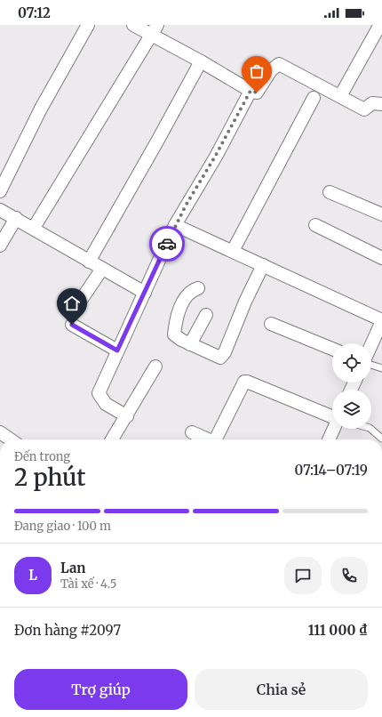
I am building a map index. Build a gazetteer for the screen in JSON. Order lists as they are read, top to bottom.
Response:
{
  "page": {
    "status": "07:12",
    "heading": ["2 phút", "Đến trong", "07:14–07:19"],
    "panel": [
      "Lan",
      "Tài xế · 4.5",
      "Đơn hàng #2097",
      "111 000 ₫"
    ],
    "bar": "Đang giao · 100 m",
    "round": "L",
    "buttons": ["Trợ giúp", "Chia sẻ"]
  }
}
